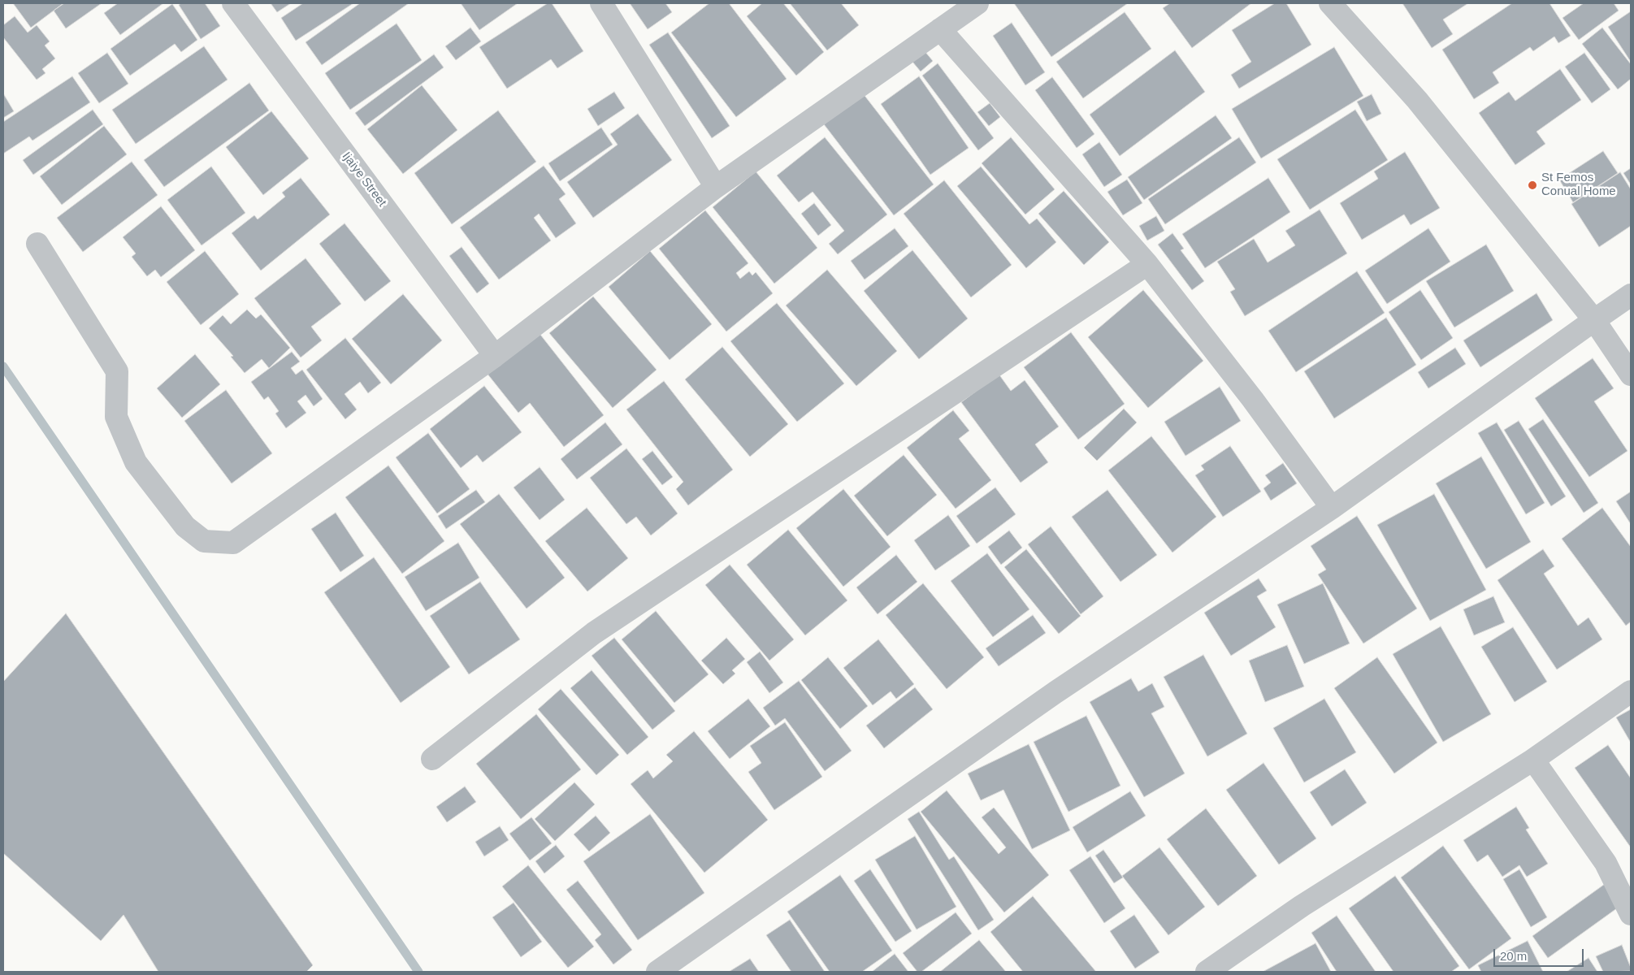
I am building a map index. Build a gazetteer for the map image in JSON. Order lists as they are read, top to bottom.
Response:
{
  "streets": {
    "street": ["Ijaiye Street"]
  },
  "places": ["St Femos Conual Home"],
  "scale_bar": "20 m"
}
